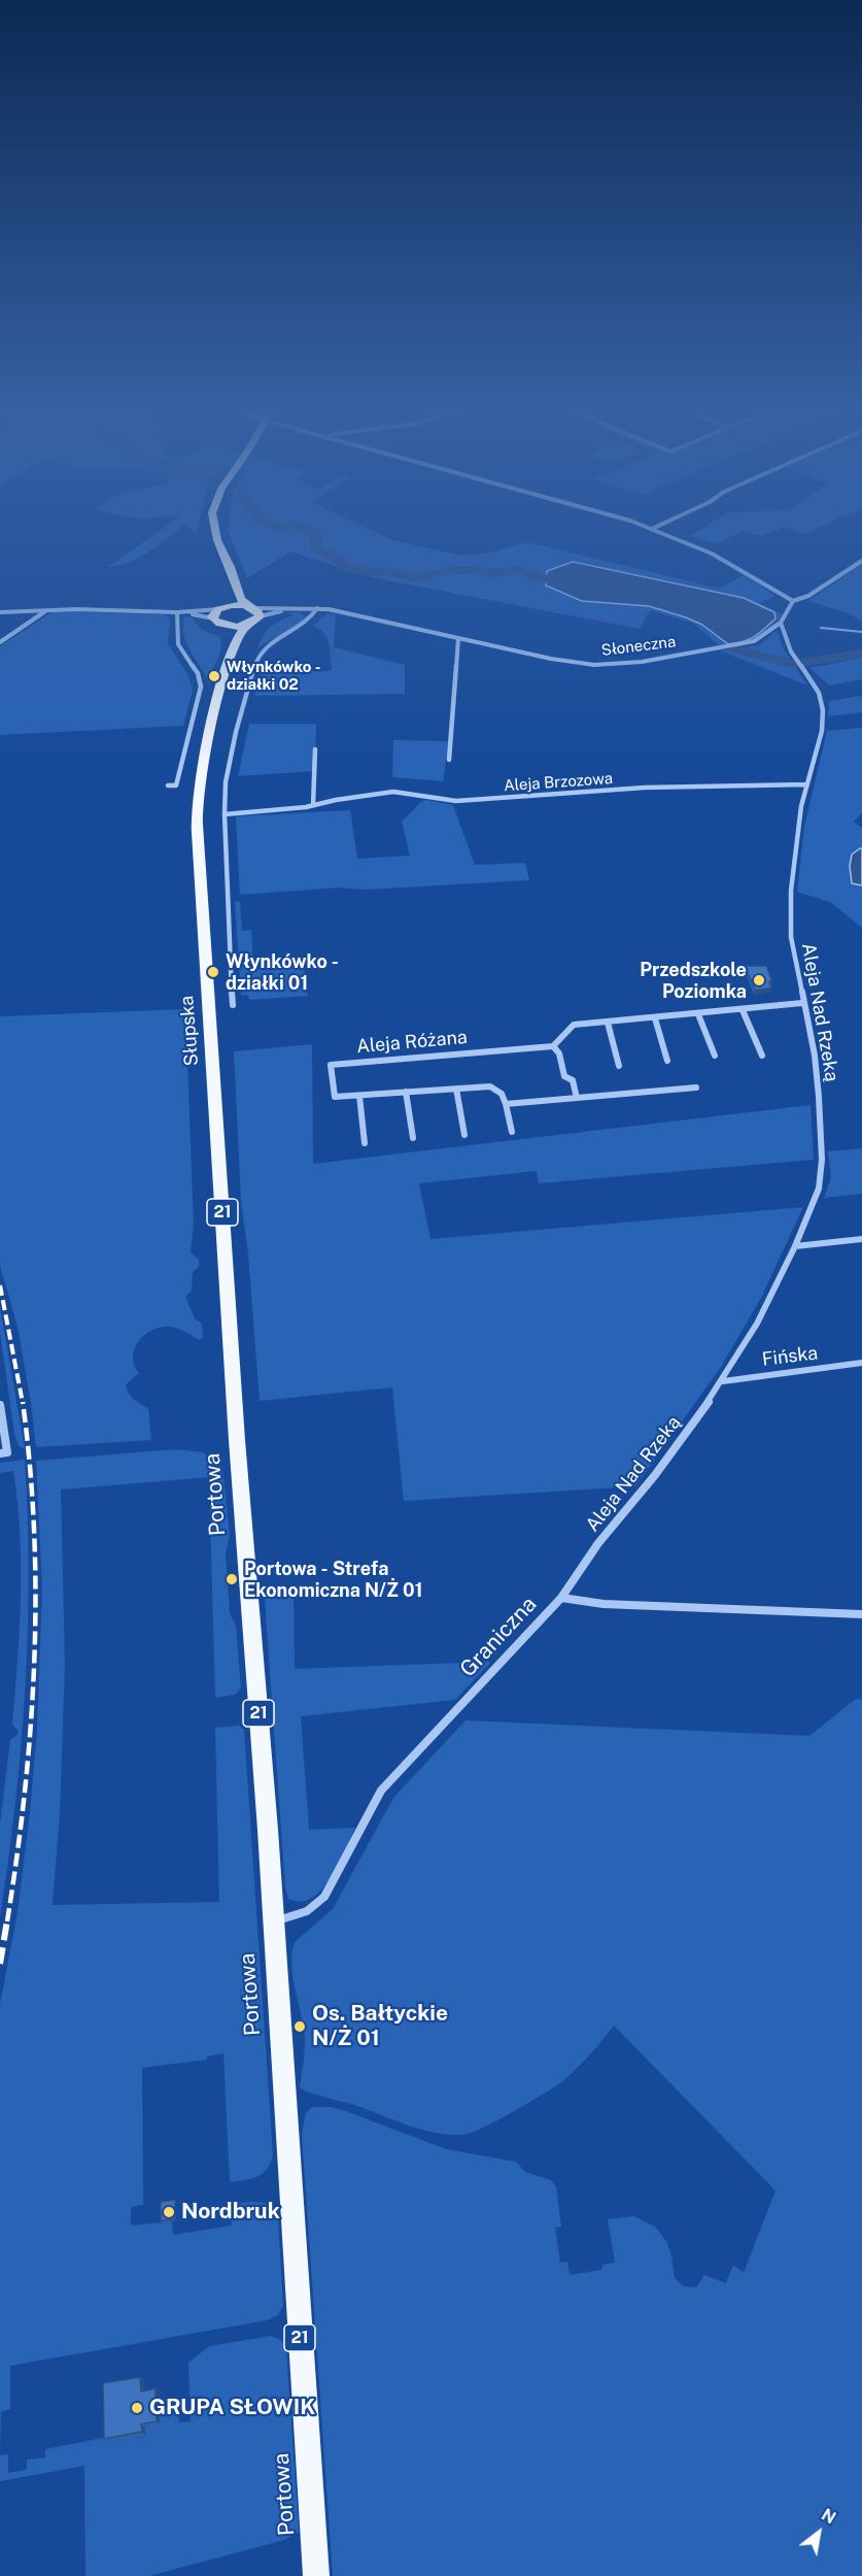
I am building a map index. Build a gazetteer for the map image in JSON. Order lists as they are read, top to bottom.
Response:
{
  "streets": {
    "main road": ["Słupska", "21", "Portowa"],
    "street": [
      "Słoneczna",
      "Aleja Brzozowa",
      "Aleja Nad Rzeką",
      "Aleja Różana",
      "Fińska",
      "Graniczna"
    ]
  },
  "crossings": [
    ["Słoneczna", "Aleja Nad Rzeką"],
    ["Słoneczna", "21"],
    ["Aleja Brzozowa", "Aleja Nad Rzeką"],
    ["Aleja Nad Rzeką", "Fińska"],
    ["Aleja Nad Rzeką", "Graniczna"],
    ["Słupska", "21"],
    ["Słupska", "Portowa"],
    ["Portowa", "Graniczna"]
  ],
  "places": [
    "Włynkówko - działki 02",
    "Włynkówko - działki 01",
    "Przedszkole Poziomka",
    "Portowa - Strefa Ekonomiczna N/Ż 01",
    "Os. Bałtyckie N/Ż 01",
    "Nordbruk",
    "GRUPA SŁOWIK"
  ],
  "north": "top right"
}
